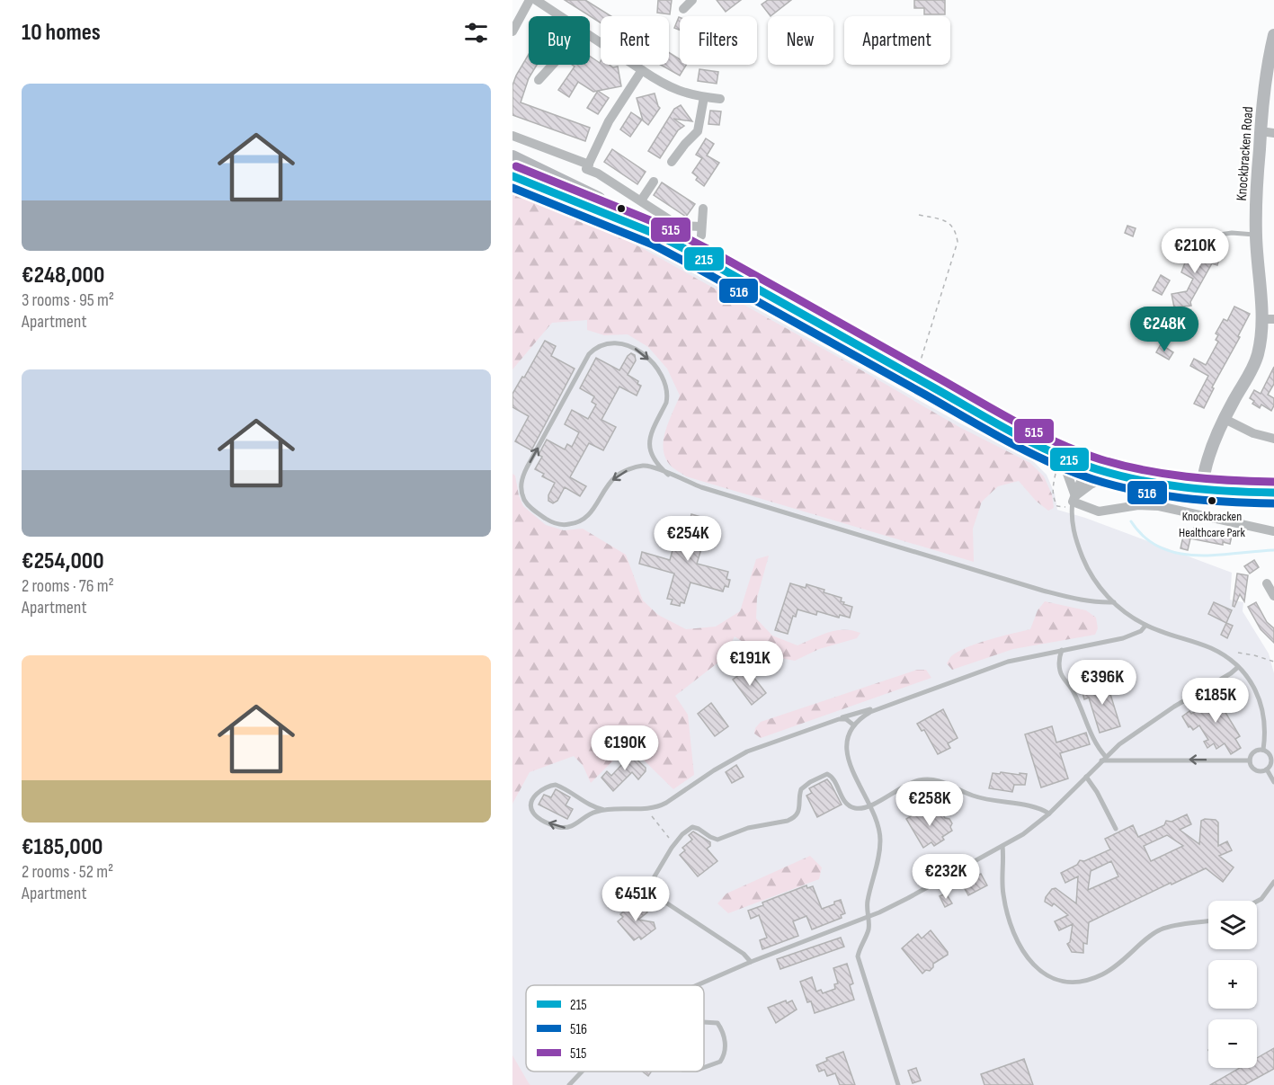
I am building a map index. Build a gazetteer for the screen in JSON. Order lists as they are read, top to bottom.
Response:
{
  "streets": {
    "street": ["Knockbracken Road"]
  },
  "places": ["Knockbracken Healthcare Park"],
  "lines": ["transit line 515", "transit line 215", "transit line 516"],
  "legend": ["215", "516", "515"],
  "page": {
    "heading": "10 homes",
    "chip": [
      "Buy",
      "Rent",
      "Filters",
      "New",
      "Apartment"
    ],
    "list": [
      {
        "name": "€248,000",
        "note": "3 rooms · 95 m² · Apartment"
      },
      {
        "name": "€254,000",
        "note": "2 rooms · 76 m² · Apartment"
      },
      {
        "name": "€185,000",
        "note": "2 rooms · 52 m² · Apartment"
      }
    ],
    "price": [
      "€210K",
      "€248K",
      "€254K",
      "€191K",
      "€396K",
      "€185K",
      "€190K",
      "€258K",
      "€232K",
      "€451K"
    ],
    "map_buttons": ["+", "−"]
  }
}
